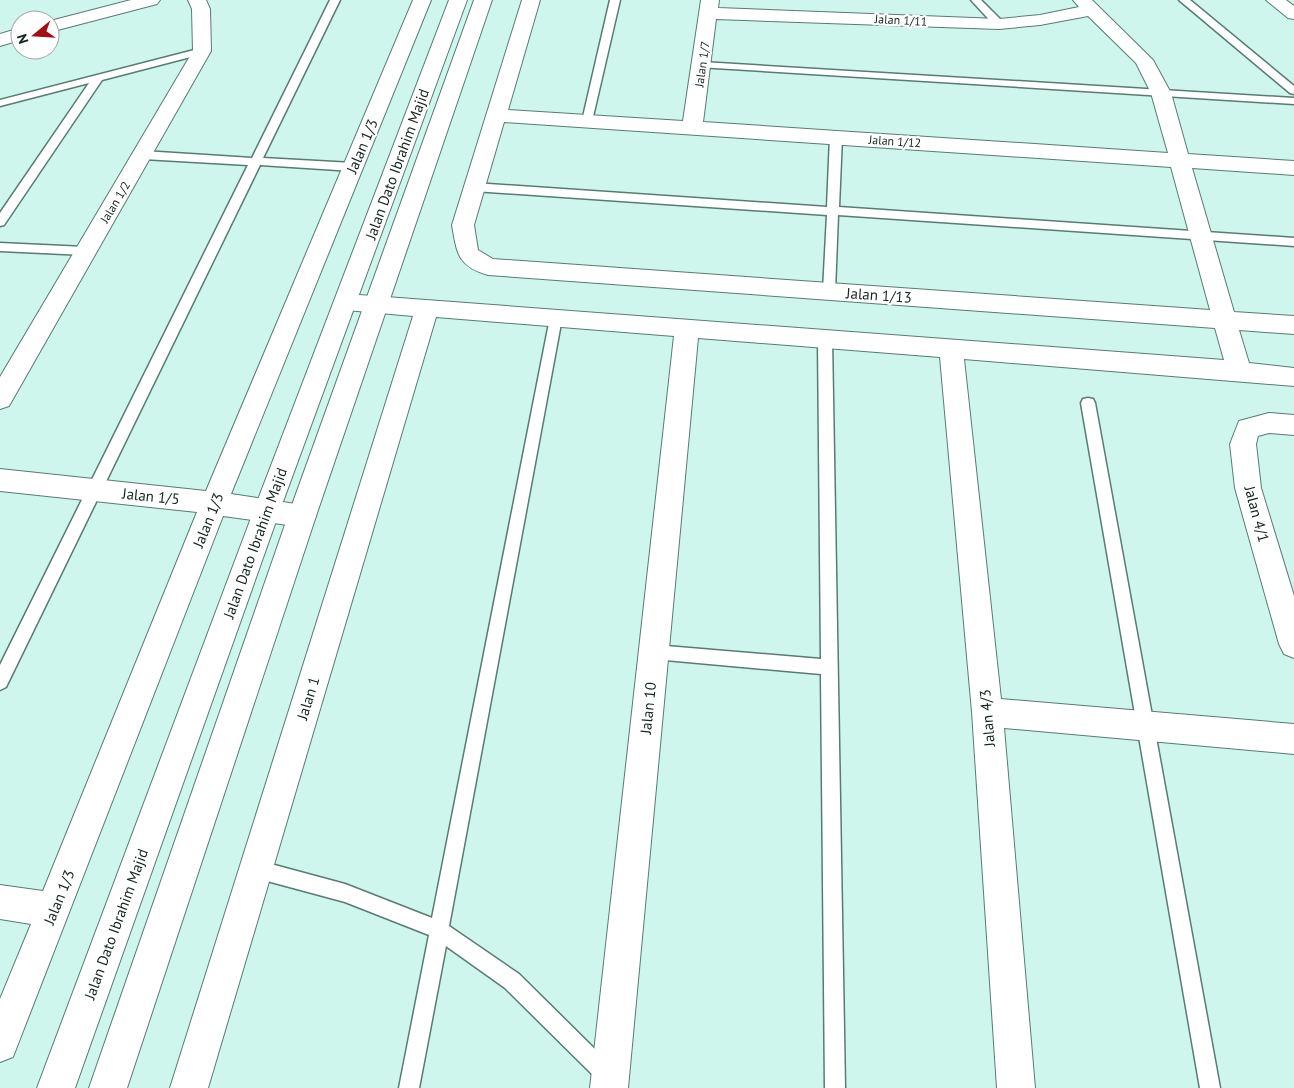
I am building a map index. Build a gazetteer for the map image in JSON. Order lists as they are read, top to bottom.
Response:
{
  "streets": {
    "street": [
      "Jalan 1/11",
      "Jalan 1/7",
      "Jalan 1/12",
      "Jalan 1/3",
      "Jalan Dato Ibrahim Majid",
      "Jalan 1/2",
      "Jalan 1/13",
      "Jalan 1/5",
      "Jalan 4/1",
      "Jalan 1",
      "Jalan 10",
      "Jalan 4/3"
    ]
  },
  "crossings": [
    ["Jalan 1/11", "Jalan 1/7"],
    ["Jalan 1/7", "Jalan 1/12"],
    ["Jalan 1/3", "Jalan 1/5"],
    ["Jalan Dato Ibrahim Majid", "Jalan 1/5"]
  ],
  "north": "left"
}
